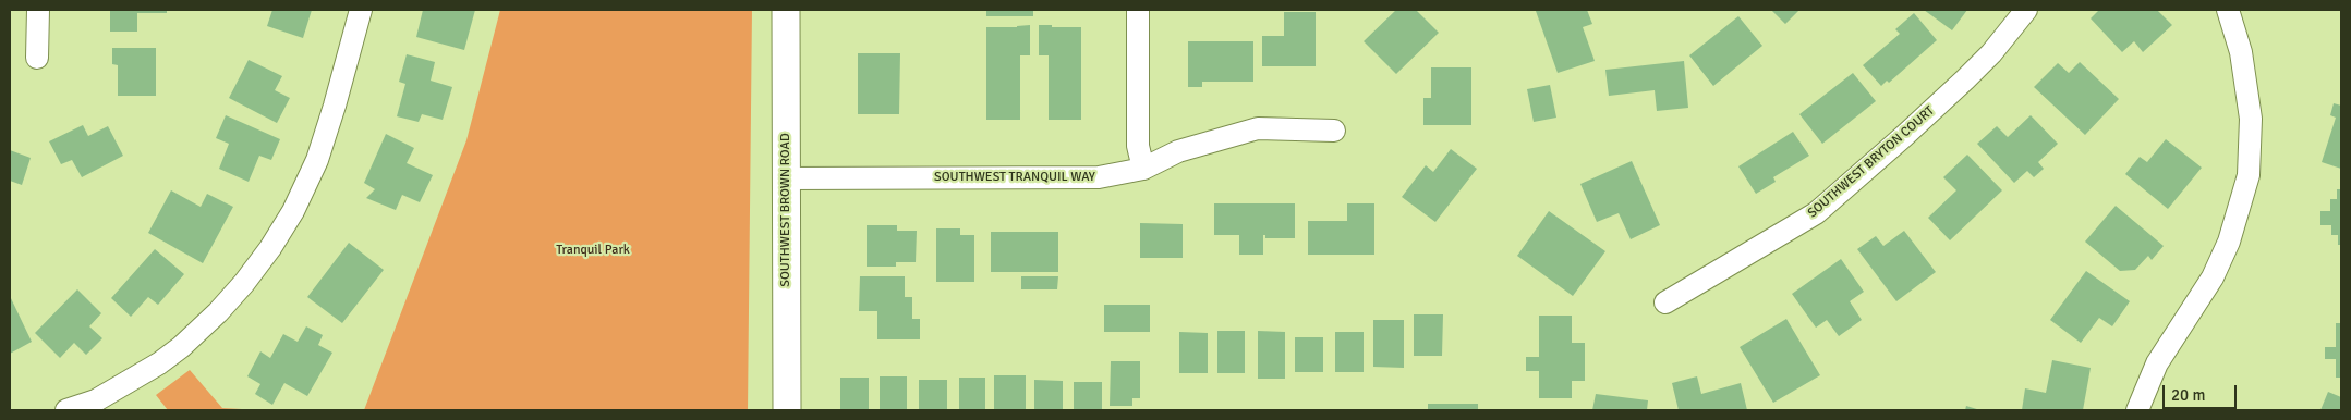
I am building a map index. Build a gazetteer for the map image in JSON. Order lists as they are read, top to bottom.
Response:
{
  "streets": {
    "street": ["SOUTHWEST BRYTON COURT", "SOUTHWEST TRANQUIL WAY", "SOUTHWEST BROWN ROAD"]
  },
  "crossings": [
    ["SOUTHWEST TRANQUIL WAY", "SOUTHWEST BROWN ROAD"]
  ],
  "parks": ["Tranquil Park"],
  "scale_bar": "20 m"
}
